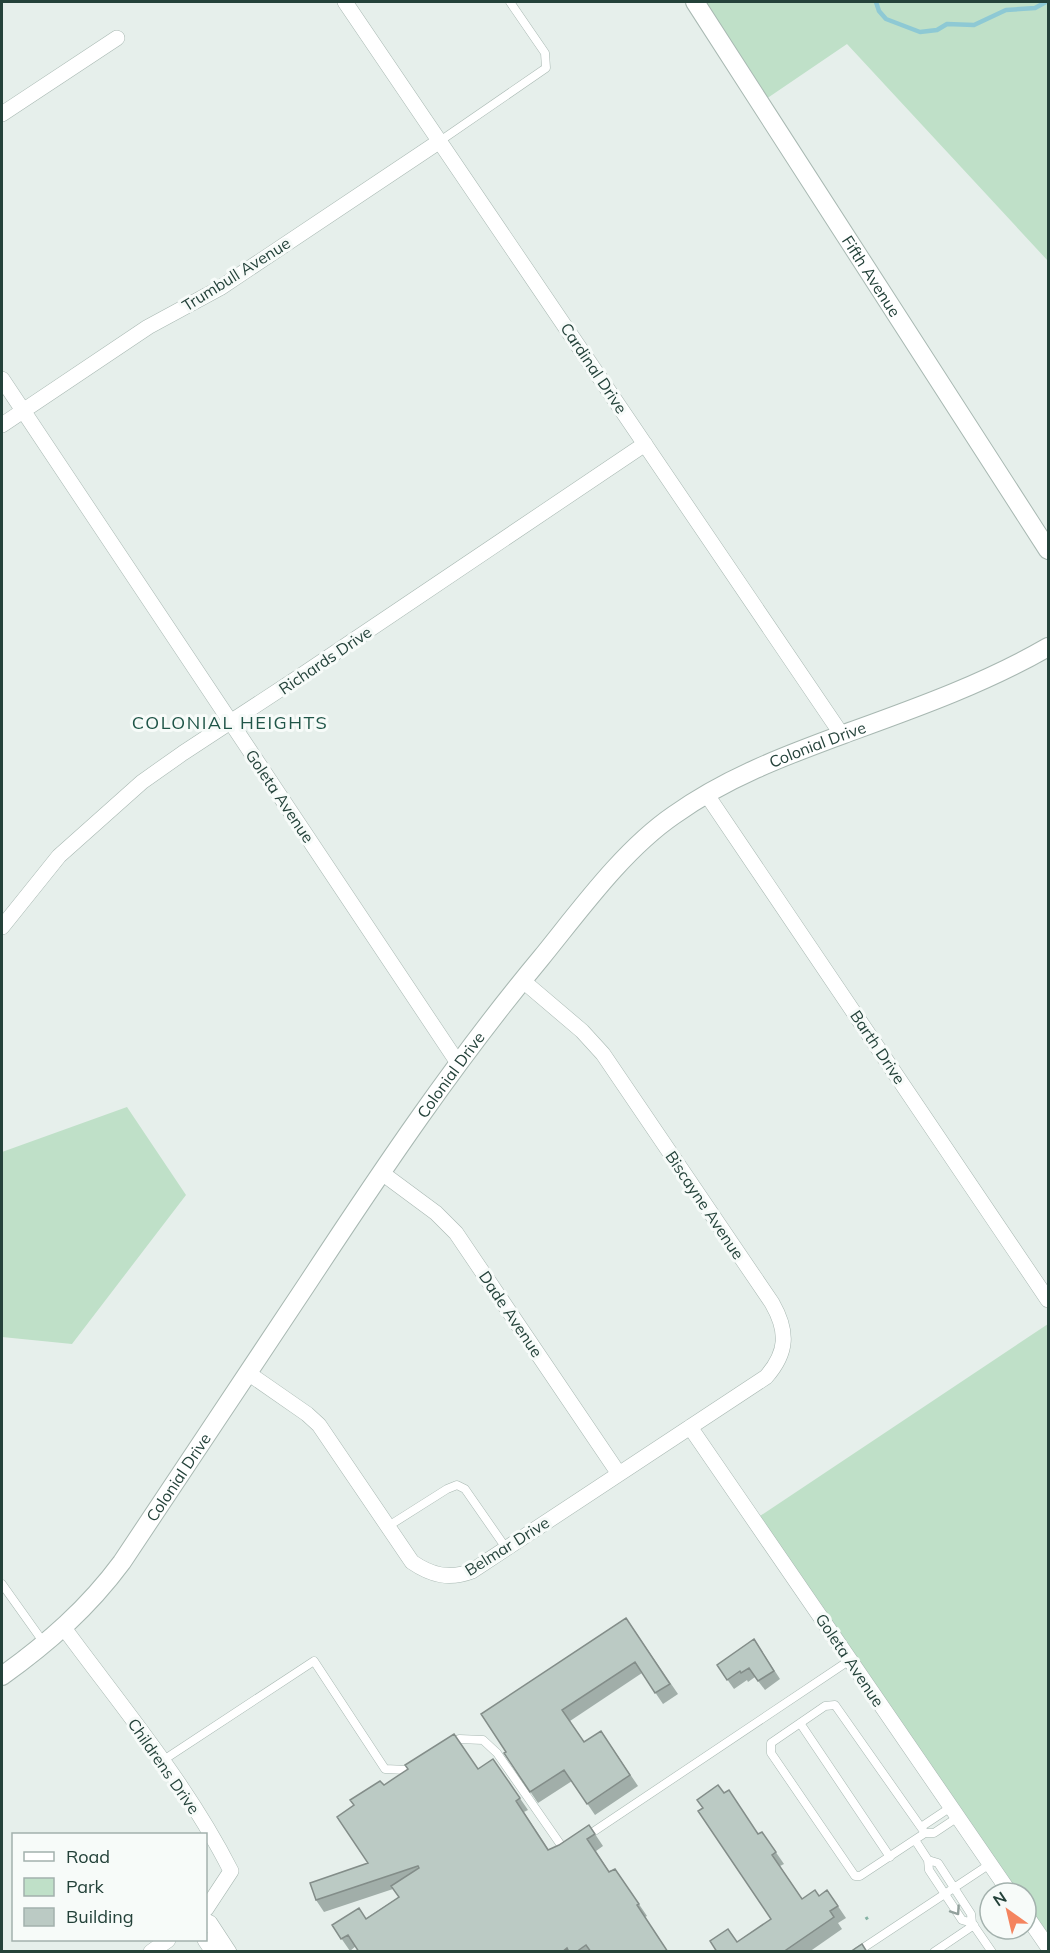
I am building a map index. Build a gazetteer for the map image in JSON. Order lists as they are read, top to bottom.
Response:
{
  "streets": {
    "street": [
      "Trumbull Avenue",
      "Fifth Avenue",
      "Cardinal Drive",
      "Richards Drive",
      "Colonial Drive",
      "Goleta Avenue",
      "Barth Drive",
      "Biscayne Avenue",
      "Dade Avenue",
      "Belmar Drive",
      "Childrens Drive"
    ]
  },
  "crossings": [
    ["Trumbull Avenue", "Cardinal Drive"],
    ["Trumbull Avenue", "Goleta Avenue"],
    ["Cardinal Drive", "Richards Drive"],
    ["Cardinal Drive", "Colonial Drive"],
    ["Richards Drive", "Goleta Avenue"],
    ["Colonial Drive", "Goleta Avenue"],
    ["Colonial Drive", "Barth Drive"],
    ["Colonial Drive", "Biscayne Avenue"],
    ["Colonial Drive", "Dade Avenue"],
    ["Colonial Drive", "Belmar Drive"],
    ["Colonial Drive", "Childrens Drive"],
    ["Goleta Avenue", "Biscayne Avenue"],
    ["Goleta Avenue", "Belmar Drive"],
    ["Biscayne Avenue", "Belmar Drive"],
    ["Dade Avenue", "Belmar Drive"]
  ],
  "districts": ["COLONIAL HEIGHTS"],
  "legend": ["Road", "Park", "Building"],
  "north": "top left"
}
